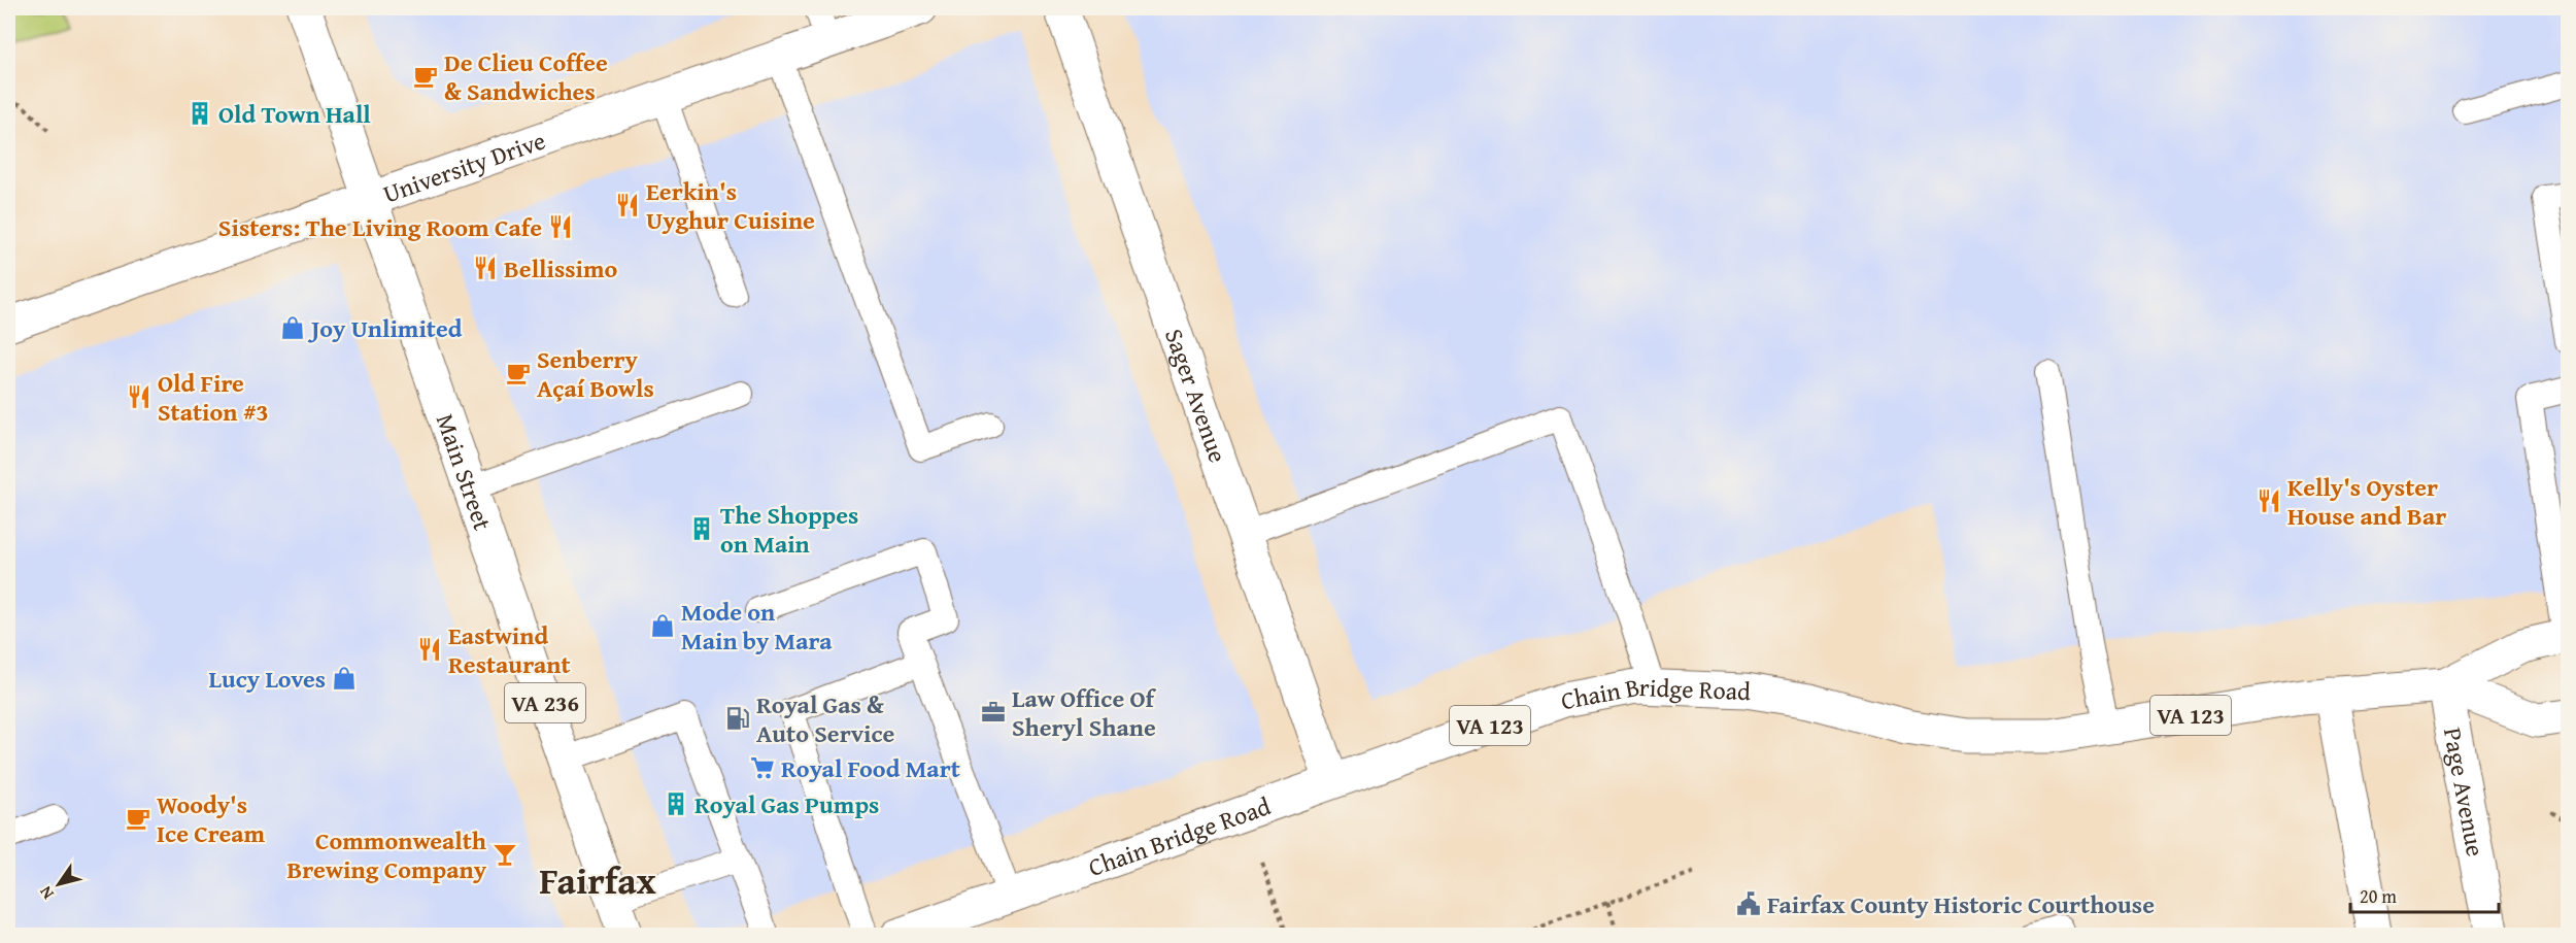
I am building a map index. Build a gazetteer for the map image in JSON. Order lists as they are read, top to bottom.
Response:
{
  "streets": {
    "main road": [
      "University Drive",
      "Sager Avenue",
      "Main Street",
      "Chain Bridge Road",
      "VA 236",
      "VA 123",
      "Page Avenue"
    ]
  },
  "crossings": [
    ["University Drive", "Main Street"],
    ["Sager Avenue", "Chain Bridge Road"],
    ["Chain Bridge Road", "Page Avenue"]
  ],
  "districts": ["Fairfax"],
  "places": {
    "cafe": ["De Clieu Coffee & Sandwiches", "Senberry Açaí Bowls", "Woody's Ice Cream"],
    "building": ["Old Town Hall", "The Shoppes on Main", "Royal Gas Pumps"],
    "restaurant": [
      "Eerkin's Uyghur Cuisine",
      "Sisters: The Living Room Cafe",
      "Bellissimo",
      "Old Fire Station #3",
      "Kelly's Oyster House and Bar",
      "Eastwind Restaurant"
    ],
    "shop": ["Joy Unlimited", "Mode on Main by Mara", "Lucy Loves"],
    "office": ["Law Office Of Sheryl Shane"],
    "fuel station": ["Royal Gas & Auto Service"],
    "supermarket": ["Royal Food Mart"],
    "bar": ["Commonwealth Brewing Company"],
    "public building": ["Fairfax County Historic Courthouse"]
  },
  "scale_bar": "20 m",
  "north": "bottom left"
}
